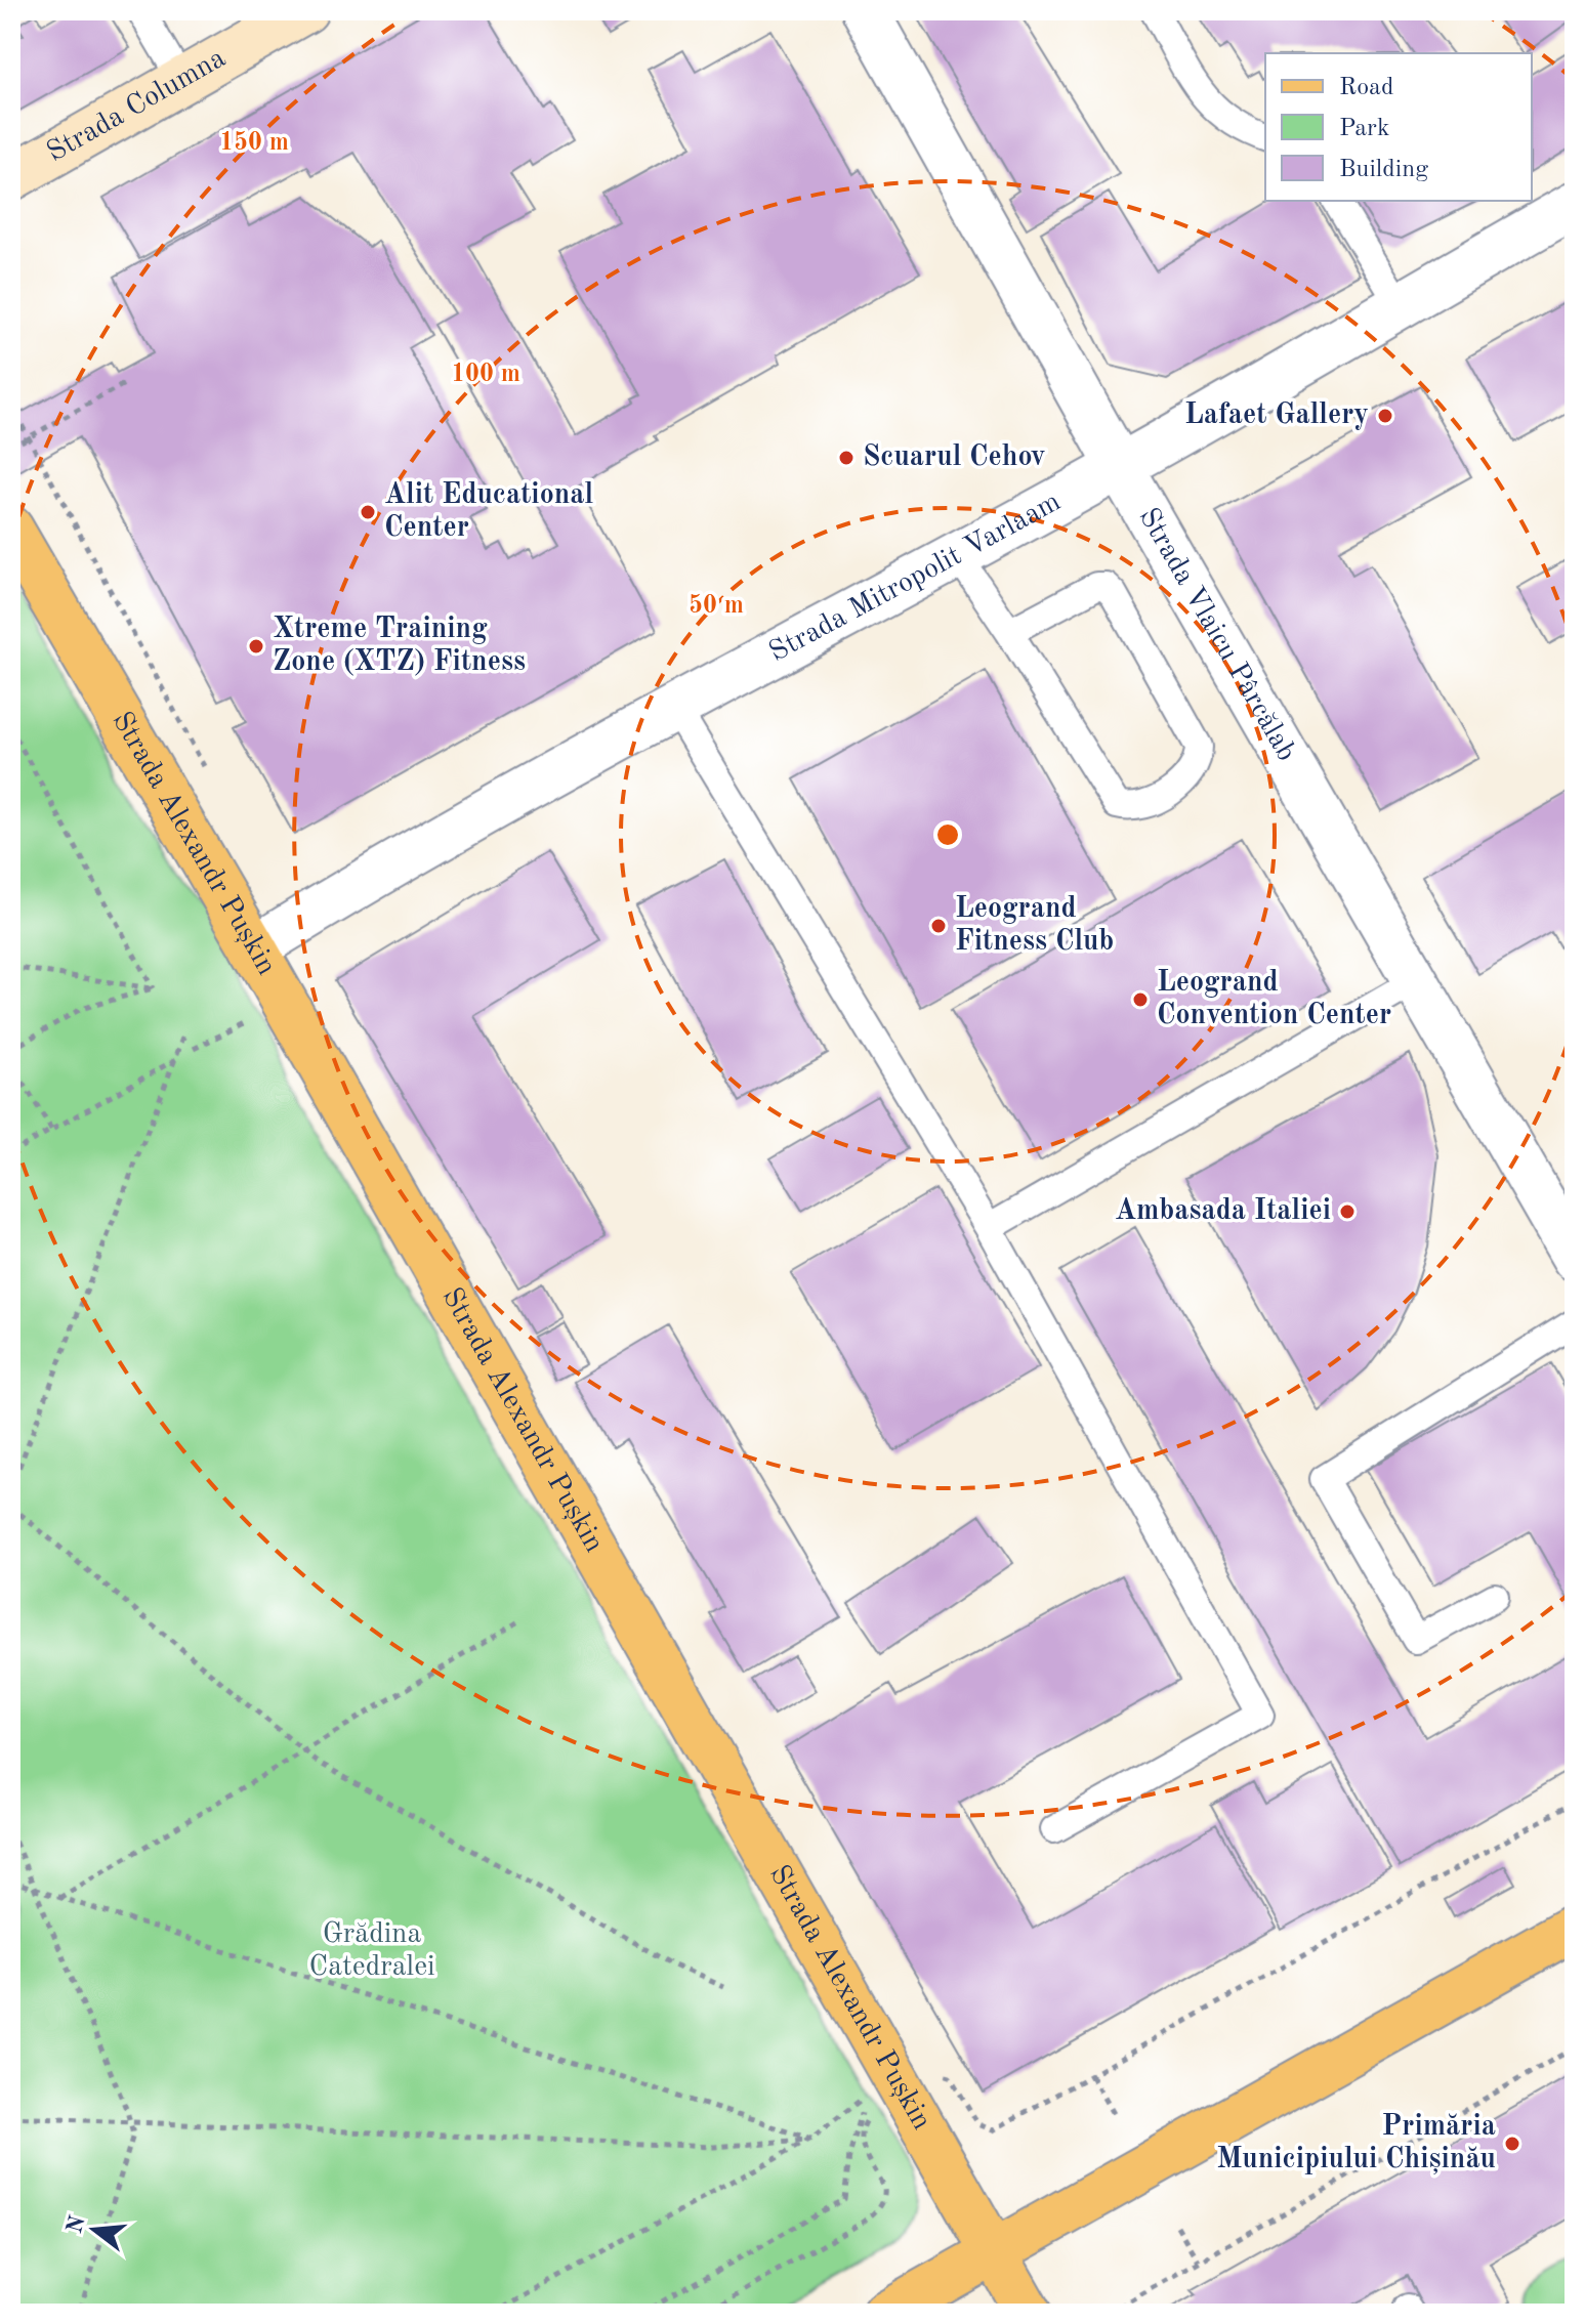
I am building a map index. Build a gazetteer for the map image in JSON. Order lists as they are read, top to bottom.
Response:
{
  "streets": {
    "main road": ["Strada Columna", "Strada Alexandr Pușkin"],
    "street": ["Strada Mitropolit Varlaam", "Strada Vlaicu Pârcălab"]
  },
  "crossings": [
    ["Strada Mitropolit Varlaam", "Strada Vlaicu Pârcălab"],
    ["Strada Mitropolit Varlaam", "Strada Alexandr Pușkin"]
  ],
  "parks": ["Grădina Catedralei"],
  "places": [
    "Lafaet Gallery",
    "Scuarul Cehov",
    "Alit Educational Center",
    "Xtreme Training Zone (XTZ) Fitness",
    "Leogrand Fitness Club",
    "Leogrand Convention Center",
    "Ambasada Italiei",
    "Primăria Municipiului Chișinău"
  ],
  "legend": ["Road", "Park", "Building"],
  "north": "left",
  "rings": ["150 m", "100 m", "50 m"]
}
